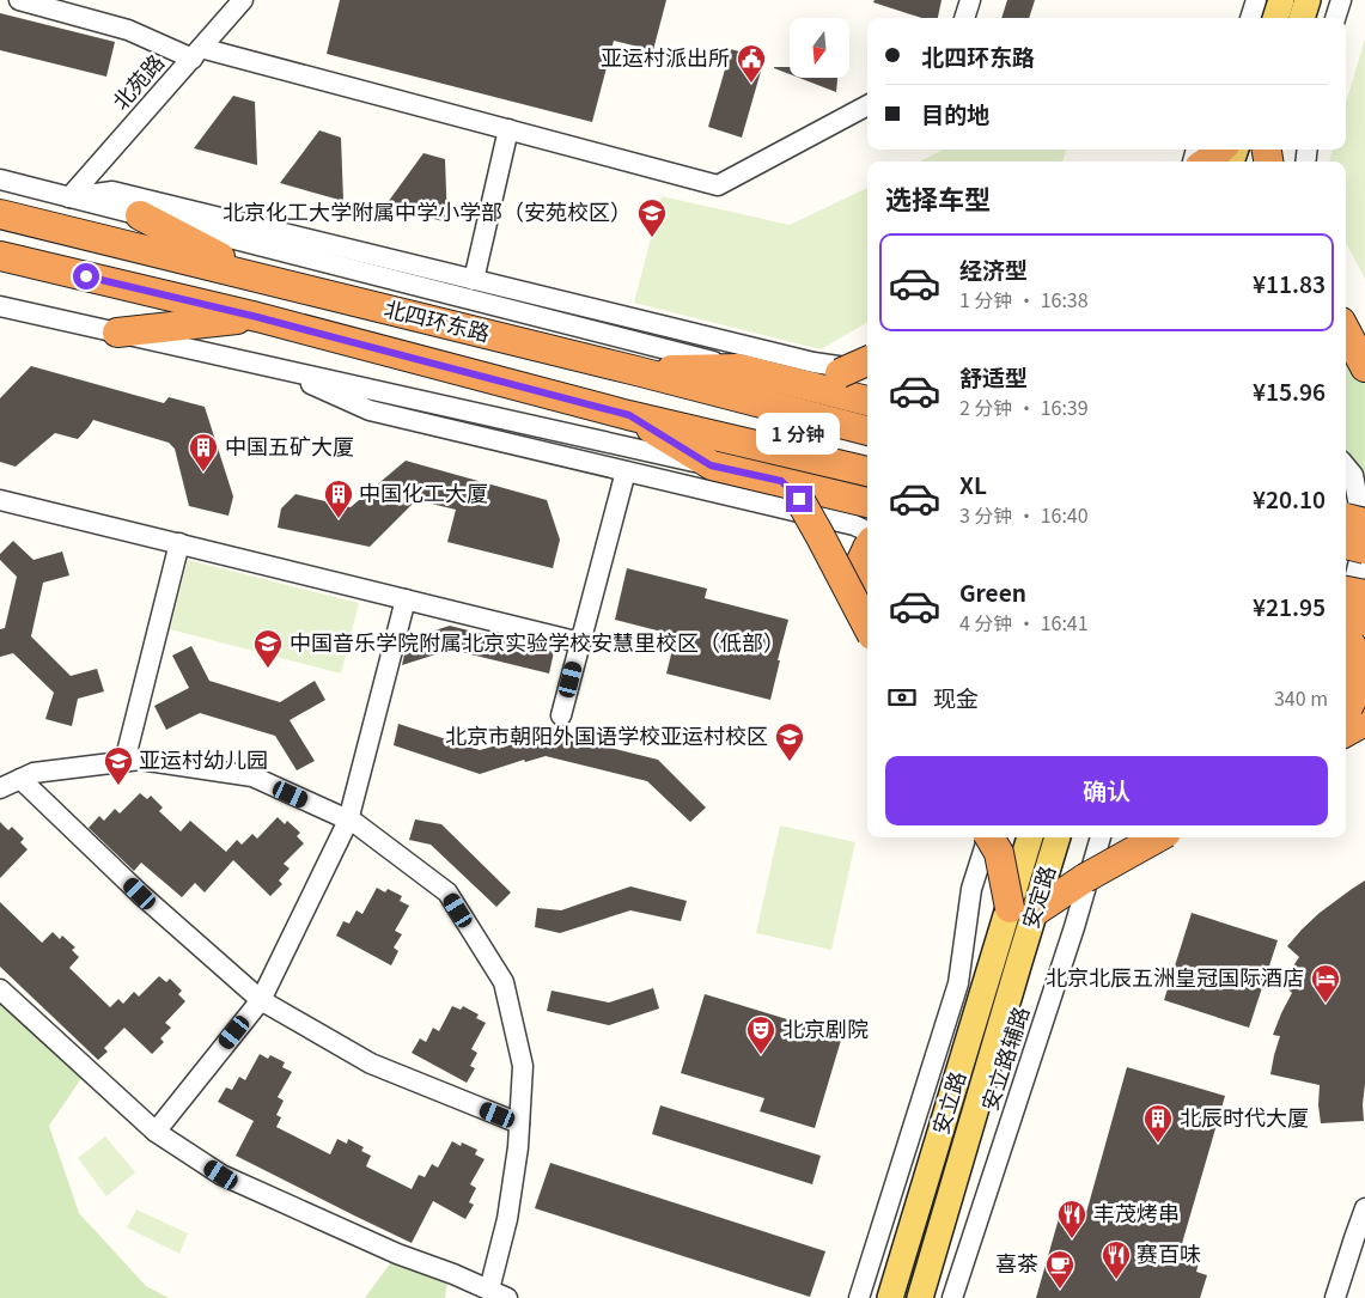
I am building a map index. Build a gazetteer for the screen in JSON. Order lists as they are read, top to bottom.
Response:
{
  "streets": {
    "highway": ["北四环东路"],
    "main road": ["安定路", "安立路"],
    "street": ["北苑路", "安立路辅路"]
  },
  "crossings": [
    ["北苑路", "北四环东路"],
    ["安定路", "安立路"]
  ],
  "places": {
    "public building": ["亚运村派出所"],
    "school or university": [
      "北京化工大学附属中学小学部（安苑校区）",
      "中国音乐学院附属北京实验学校安慧里校区（低部）",
      "北京市朝阳外国语学校亚运村校区",
      "亚运村幼儿园"
    ],
    "building": ["中国五矿大厦", "中国化工大厦", "北辰时代大厦"],
    "hotel": ["北京北辰五洲皇冠国际酒店"],
    "theatre": ["北京剧院"],
    "restaurant": ["丰茂烤串", "赛百味"],
    "cafe": ["喜茶"]
  },
  "north": "bottom",
  "page": {
    "banner": ["北四环东路", "目的地"],
    "heading": "选择车型",
    "list": [
      {
        "name": "经济型",
        "note": "1 分钟 · 16:38",
        "value": "¥11.83"
      },
      {
        "name": "舒适型",
        "note": "2 分钟 · 16:39",
        "value": "¥15.96"
      },
      {
        "name": "XL",
        "note": "3 分钟 · 16:40",
        "value": "¥20.10"
      },
      {
        "name": "Green",
        "note": "4 分钟 · 16:41",
        "value": "¥21.95"
      }
    ],
    "bubble": "1 分钟",
    "pay": ["现金", "340 m"],
    "buttons": "确认"
  }
}
